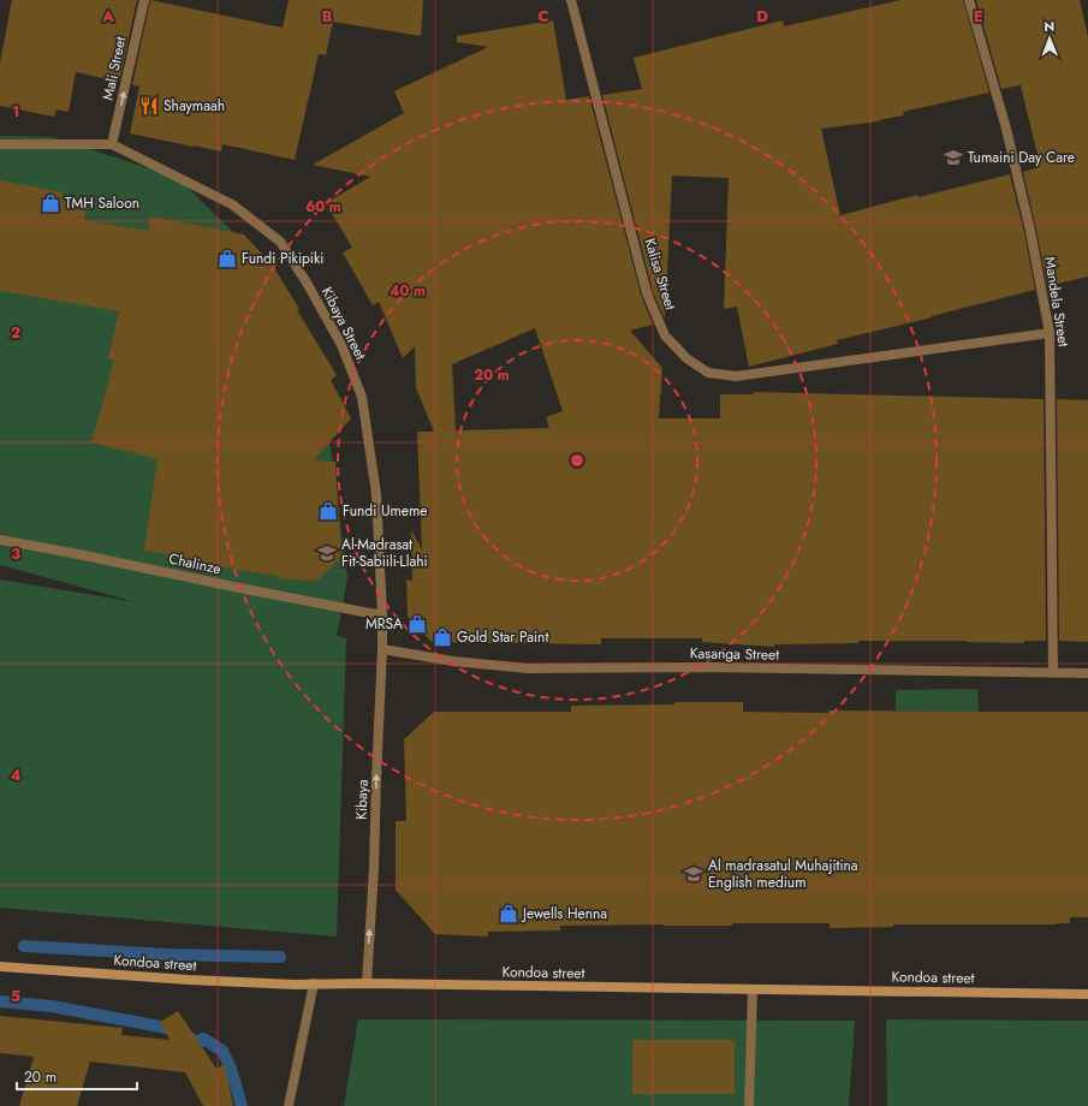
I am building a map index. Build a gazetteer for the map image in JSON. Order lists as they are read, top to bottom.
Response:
{
  "streets": {
    "street": [
      "Mali Street",
      "Kalisa Street",
      "Mandela Street",
      "Kibaya Street",
      "Chalinze",
      "Kasanga Street",
      "Kibaya",
      "Kondoa street"
    ]
  },
  "crossings": [
    ["Mali Street", "Kibaya Street"],
    ["Kalisa Street", "Mandela Street"],
    ["Mandela Street", "Kasanga Street"],
    ["Kibaya Street", "Chalinze"],
    ["Kibaya Street", "Kibaya"],
    ["Chalinze", "Kibaya"],
    ["Kasanga Street", "Kibaya"],
    ["Kibaya", "Kondoa street"]
  ],
  "one_way": ["Mali Street", "Kibaya"],
  "places": {
    "restaurant": ["Shaymaah"],
    "school or university": ["Tumaini Day Care", "Al-Madrasat Fit-Sabiili-Llahi", "Al madrasatul Muhajitina English medium"],
    "shop": [
      "TMH Saloon",
      "Fundi Pikipiki",
      "Fundi Umeme",
      "MRSA",
      "Gold Star Paint",
      "Jewells Henna"
    ]
  },
  "scale_bar": "20 m",
  "north": "top",
  "grid": {
    "columns": [
      "A",
      "B",
      "C",
      "D",
      "E"
    ],
    "rows": [
      "1",
      "2",
      "3",
      "4",
      "5"
    ]
  },
  "rings": ["60 m", "40 m", "20 m"]
}
